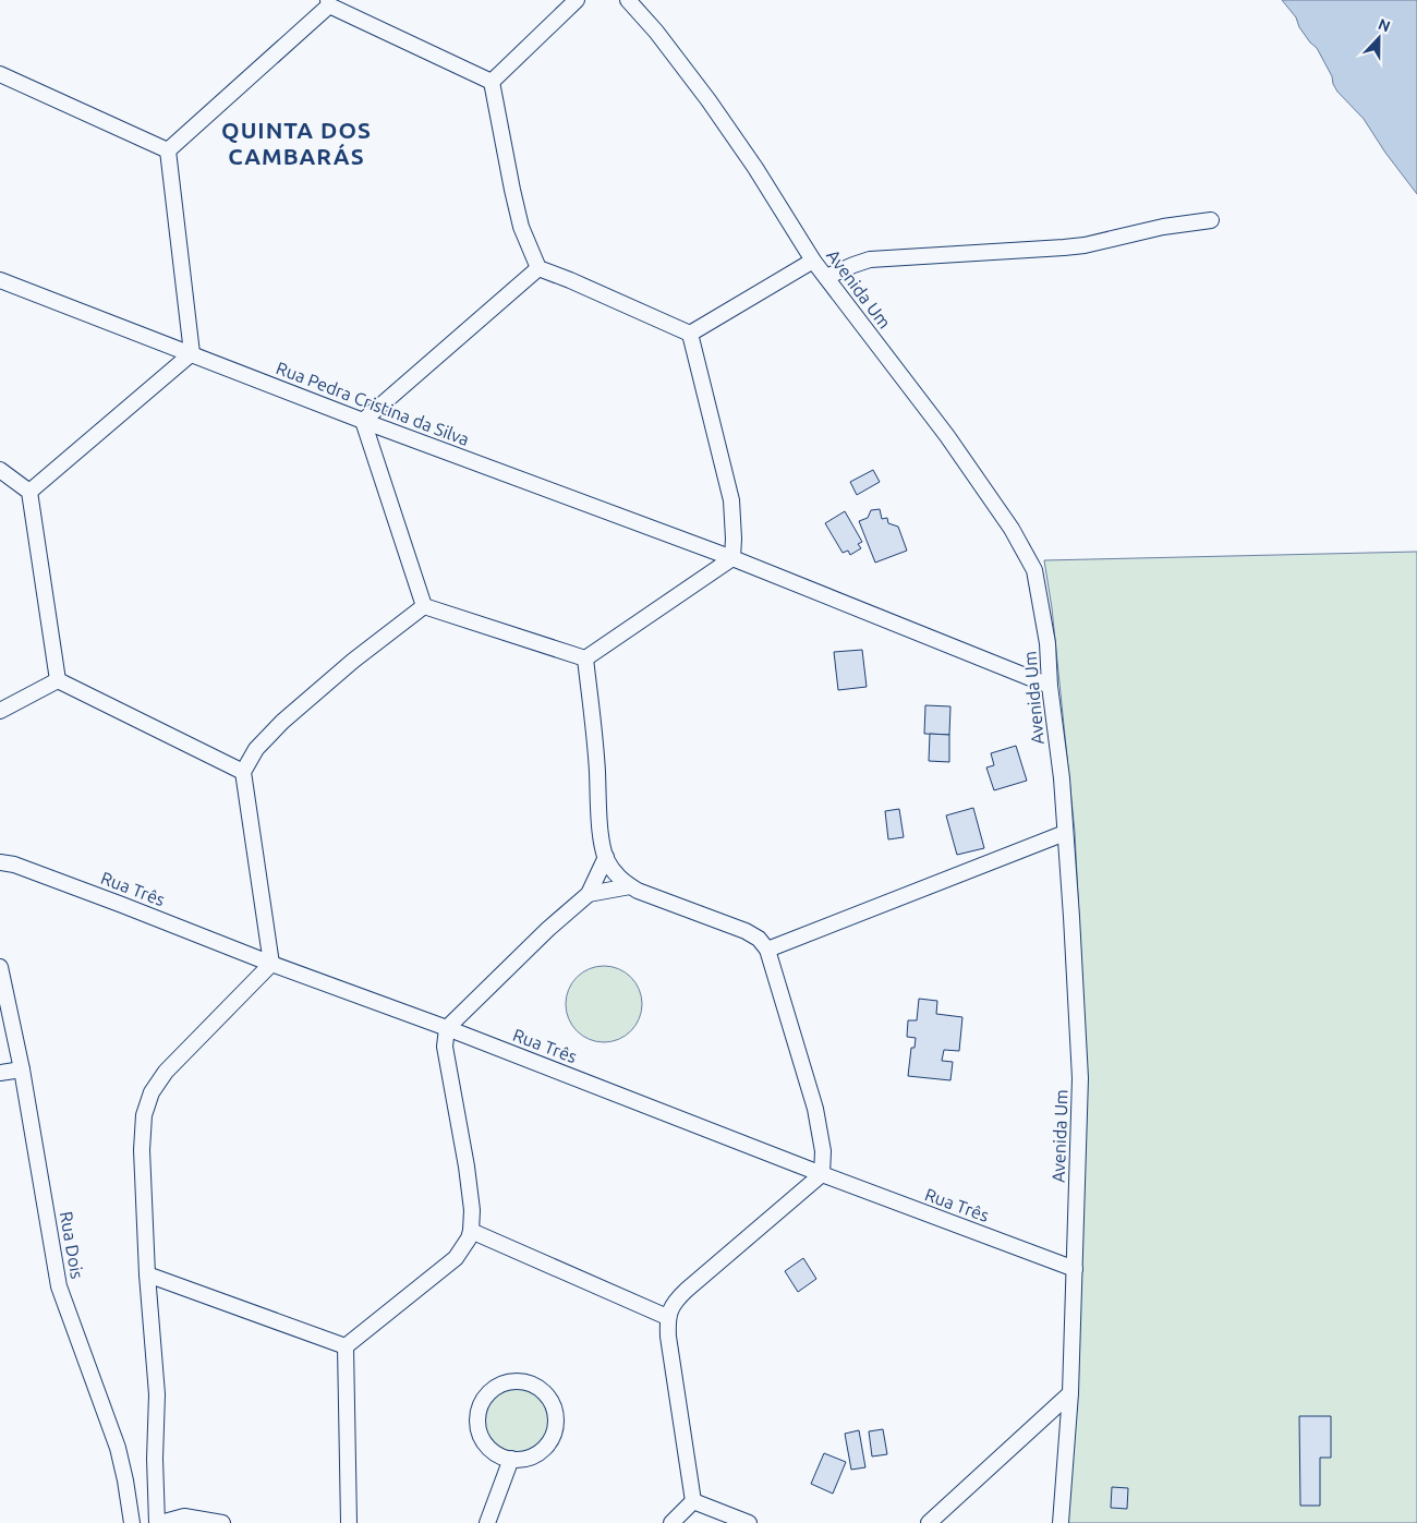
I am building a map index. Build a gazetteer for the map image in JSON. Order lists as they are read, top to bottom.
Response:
{
  "streets": {
    "street": [
      "Avenida Um",
      "Rua Pedra Cristina da Silva",
      "Rua Três",
      "Rua Dois"
    ]
  },
  "crossings": [
    ["Avenida Um", "Rua Pedra Cristina da Silva"],
    ["Avenida Um", "Rua Três"]
  ],
  "districts": ["QUINTA DOS CAMBARÁS"],
  "north": "top"
}
